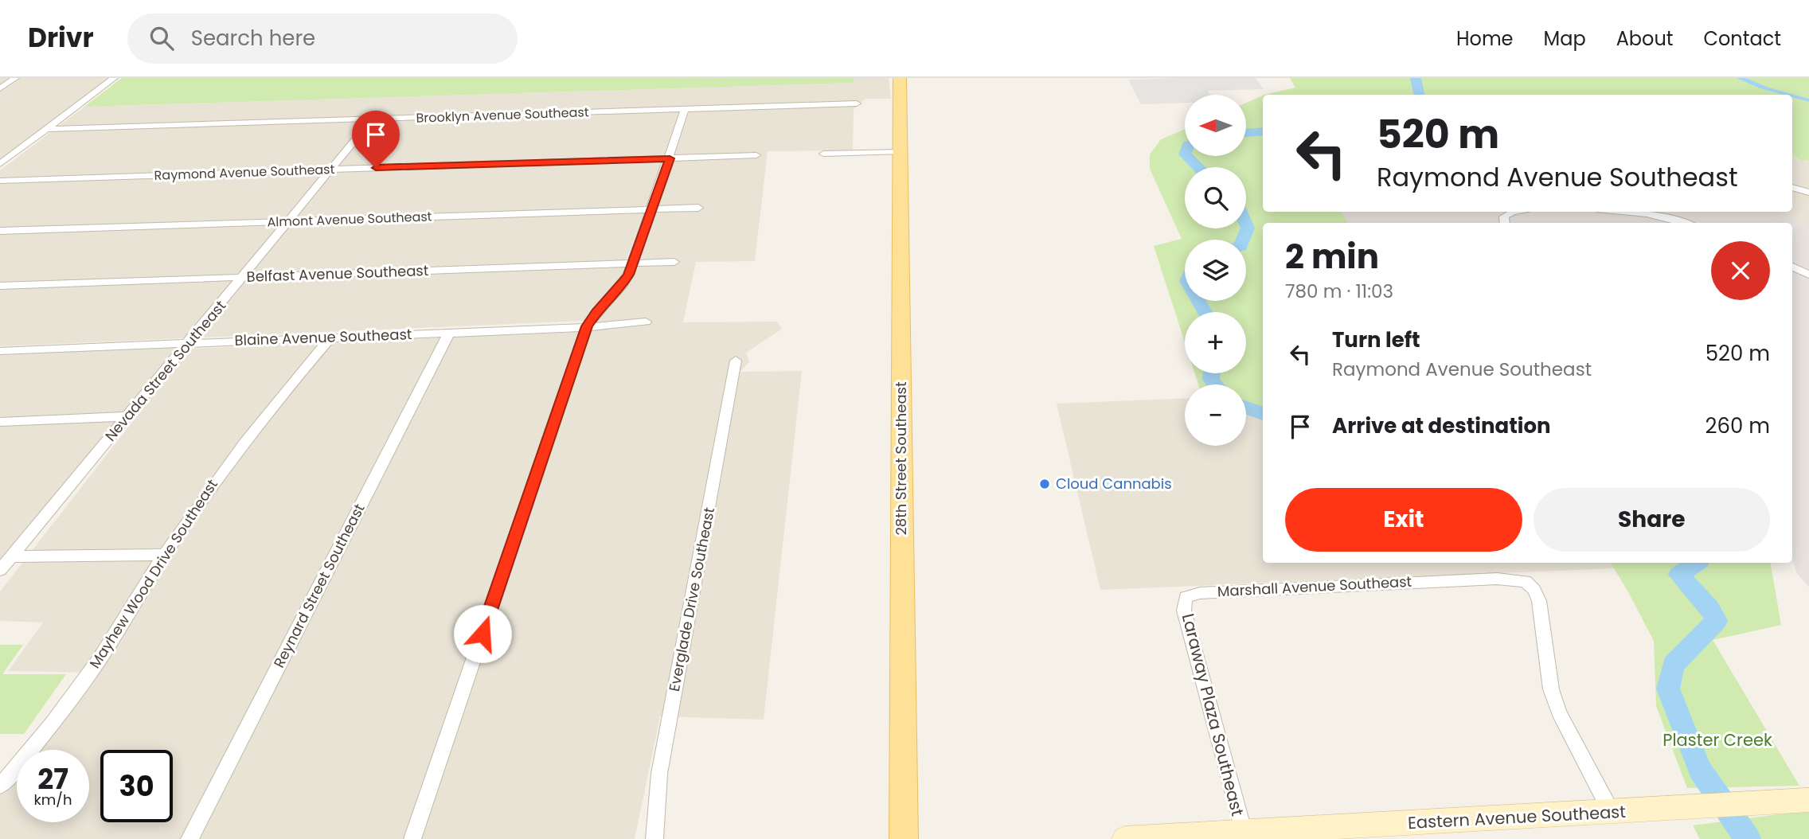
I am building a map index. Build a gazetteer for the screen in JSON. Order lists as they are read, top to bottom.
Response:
{
  "streets": {
    "main road": ["28th Street Southeast", "Eastern Avenue Southeast"],
    "street": [
      "Brooklyn Avenue Southeast",
      "Raymond Avenue Southeast",
      "Almont Avenue Southeast",
      "Belfast Avenue Southeast",
      "Blaine Avenue Southeast",
      "Nevada Street Southeast",
      "Mayhew Wood Drive Southeast",
      "Reynard Street Southeast",
      "Marshall Avenue Southeast",
      "Everglade Drive Southeast",
      "Laraway Plaza Southeast"
    ]
  },
  "crossings": [
    ["Brooklyn Avenue Southeast", "Nevada Street Southeast"],
    ["Raymond Avenue Southeast", "Nevada Street Southeast"],
    ["Almont Avenue Southeast", "Nevada Street Southeast"],
    ["Belfast Avenue Southeast", "Nevada Street Southeast"],
    ["Blaine Avenue Southeast", "Nevada Street Southeast"],
    ["Blaine Avenue Southeast", "Mayhew Wood Drive Southeast"],
    ["Blaine Avenue Southeast", "Reynard Street Southeast"],
    ["Marshall Avenue Southeast", "Laraway Plaza Southeast"],
    ["Marshall Avenue Southeast", "Eastern Avenue Southeast"],
    ["Laraway Plaza Southeast", "Eastern Avenue Southeast"]
  ],
  "parks": ["Plaster Creek"],
  "places": ["Cloud Cannabis"],
  "north": "left",
  "page": {
    "header": "Drivr",
    "search": "Search here",
    "nav": [
      "Home",
      "Map",
      "About",
      "Contact"
    ],
    "map_buttons": ["+", "−"],
    "turn": ["520 m", "Raymond Avenue Southeast"],
    "heading": ["2 min", "780 m · 11:03"],
    "list": [
      {
        "name": "Turn left",
        "note": "Raymond Avenue Southeast",
        "value": "520 m"
      },
      {
        "name": "Arrive at destination",
        "value": "260 m"
      }
    ],
    "buttons": ["Exit", "Share"],
    "speed": "27 km/h",
    "limit": "30"
  }
}
